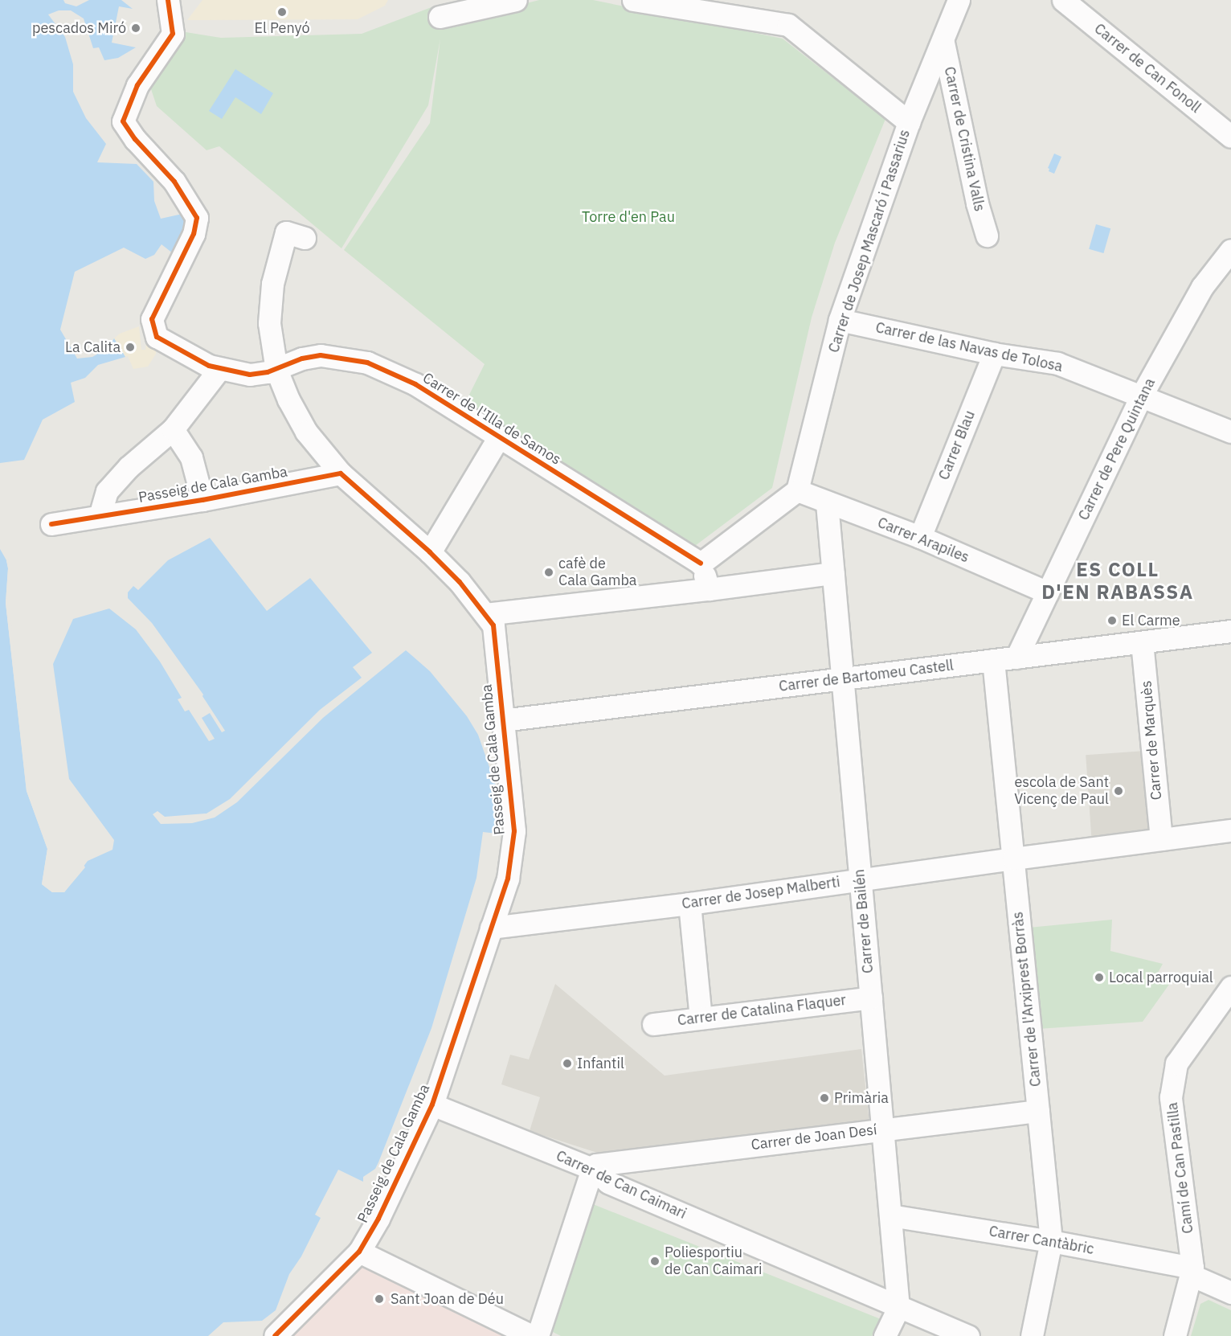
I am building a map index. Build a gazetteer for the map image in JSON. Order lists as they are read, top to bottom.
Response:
{
  "streets": {
    "street": [
      "Carrer de Can Fonoll",
      "Carrer de Cristina Valls",
      "Carrer de Josep Mascaró i Passarius",
      "Carrer de las Navas de Tolosa",
      "Carrer de l'Illa de Samos",
      "Carrer Blau",
      "Carrer de Pere Quintana",
      "Passeig de Cala Gamba",
      "Carrer Arapiles",
      "Carrer de Bartomeu Castell",
      "Carrer de Marquès",
      "Carrer de Josep Malberti",
      "Carrer de Bailén",
      "Carrer de l'Arxiprest Borràs",
      "Carrer de Catalina Flaquer",
      "Carrer de Joan Desí",
      "Camí de Can Pastilla",
      "Carrer de Can Caimari",
      "Carrer Cantàbric"
    ]
  },
  "crossings": [
    ["Carrer de Josep Mascaró i Passarius", "Carrer de las Navas de Tolosa"],
    ["Carrer de Josep Mascaró i Passarius", "Carrer Arapiles"],
    ["Carrer de las Navas de Tolosa", "Carrer Blau"],
    ["Carrer de las Navas de Tolosa", "Carrer de Pere Quintana"],
    ["Carrer Blau", "Carrer Arapiles"],
    ["Carrer de Pere Quintana", "Carrer Arapiles"],
    ["Carrer de Pere Quintana", "Carrer de Bartomeu Castell"],
    ["Passeig de Cala Gamba", "Carrer de Bartomeu Castell"],
    ["Passeig de Cala Gamba", "Carrer de Josep Malberti"],
    ["Passeig de Cala Gamba", "Carrer de Can Caimari"],
    ["Carrer Arapiles", "Carrer de Bailén"],
    ["Carrer de Bartomeu Castell", "Carrer de Marquès"],
    ["Carrer de Bartomeu Castell", "Carrer de Bailén"],
    ["Carrer de Bartomeu Castell", "Carrer de l'Arxiprest Borràs"],
    ["Carrer de Marquès", "Carrer de Josep Malberti"],
    ["Carrer de Josep Malberti", "Carrer de Bailén"],
    ["Carrer de Josep Malberti", "Carrer de l'Arxiprest Borràs"],
    ["Carrer de Bailén", "Carrer de Catalina Flaquer"],
    ["Carrer de Bailén", "Carrer de Joan Desí"],
    ["Carrer de Bailén", "Carrer de Can Caimari"],
    ["Carrer de Bailén", "Carrer Cantàbric"],
    ["Carrer de l'Arxiprest Borràs", "Carrer de Joan Desí"],
    ["Carrer de l'Arxiprest Borràs", "Carrer Cantàbric"],
    ["Carrer de Joan Desí", "Carrer de Can Caimari"],
    ["Camí de Can Pastilla", "Carrer Cantàbric"]
  ],
  "districts": ["ES COLL D'EN RABASSA"],
  "parks": ["Torre d'en Pau"],
  "places": [
    "El Penyó",
    "pescados Miró",
    "La Calita",
    "cafè de Cala Gamba",
    "El Carme",
    "escola de Sant Vicenç de Paul",
    "Local parroquial",
    "Infantil",
    "Primària",
    "Poliesportiu de Can Caimari",
    "Sant Joan de Déu"
  ]
}
